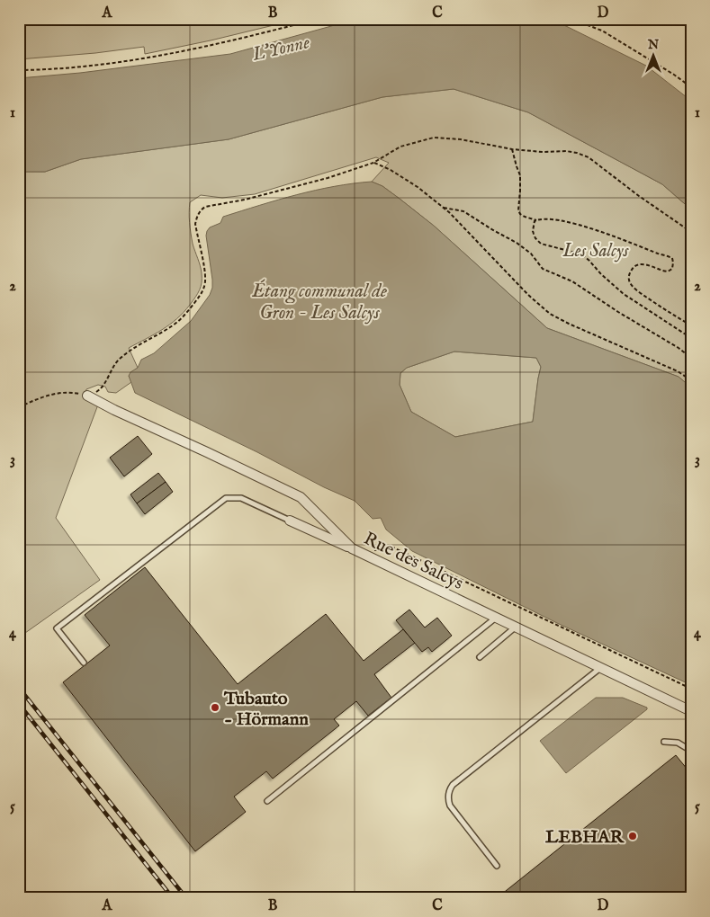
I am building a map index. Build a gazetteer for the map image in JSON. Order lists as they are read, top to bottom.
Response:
{
  "streets": {
    "street": ["Rue des Salcys"]
  },
  "water": ["L'Yonne", "Étang communal de Gron - Les Salcys"],
  "parks": ["Les Salcys"],
  "places": ["Tubauto - Hörmann", "LEBHAR"],
  "north": "top",
  "grid": {
    "columns": [
      "A",
      "B",
      "C",
      "D"
    ],
    "rows": [
      "1",
      "2",
      "3",
      "4",
      "5"
    ]
  }
}
